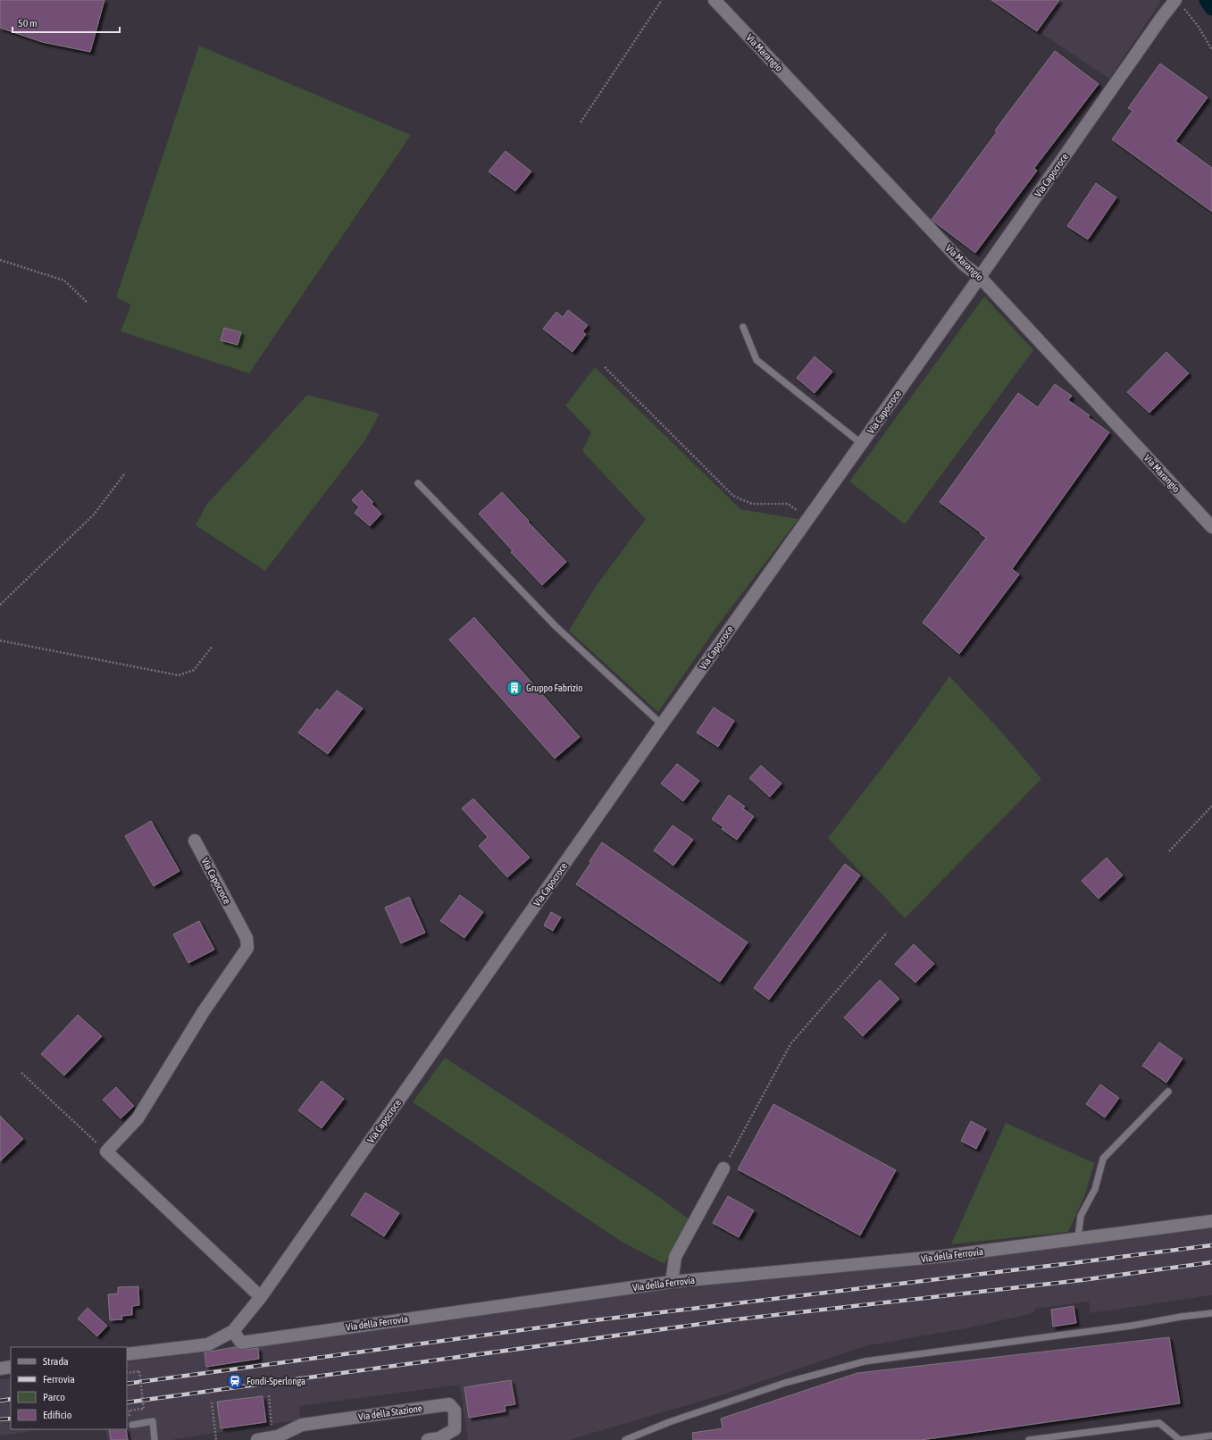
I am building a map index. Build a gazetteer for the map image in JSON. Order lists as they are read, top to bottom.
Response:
{
  "streets": {
    "street": [
      "Via Marangio",
      "Via Capocroce",
      "Via della Ferrovia",
      "Via della Stazione"
    ]
  },
  "crossings": [
    ["Via Marangio", "Via Capocroce"],
    ["Via Capocroce", "Via della Ferrovia"]
  ],
  "places": {
    "building": ["Gruppo Fabrizio"],
    "station": ["Fondi-Sperlonga"]
  },
  "legend": [
    "Strada",
    "Ferrovia",
    "Parco",
    "Edificio"
  ],
  "scale_bar": "50 m"
}
